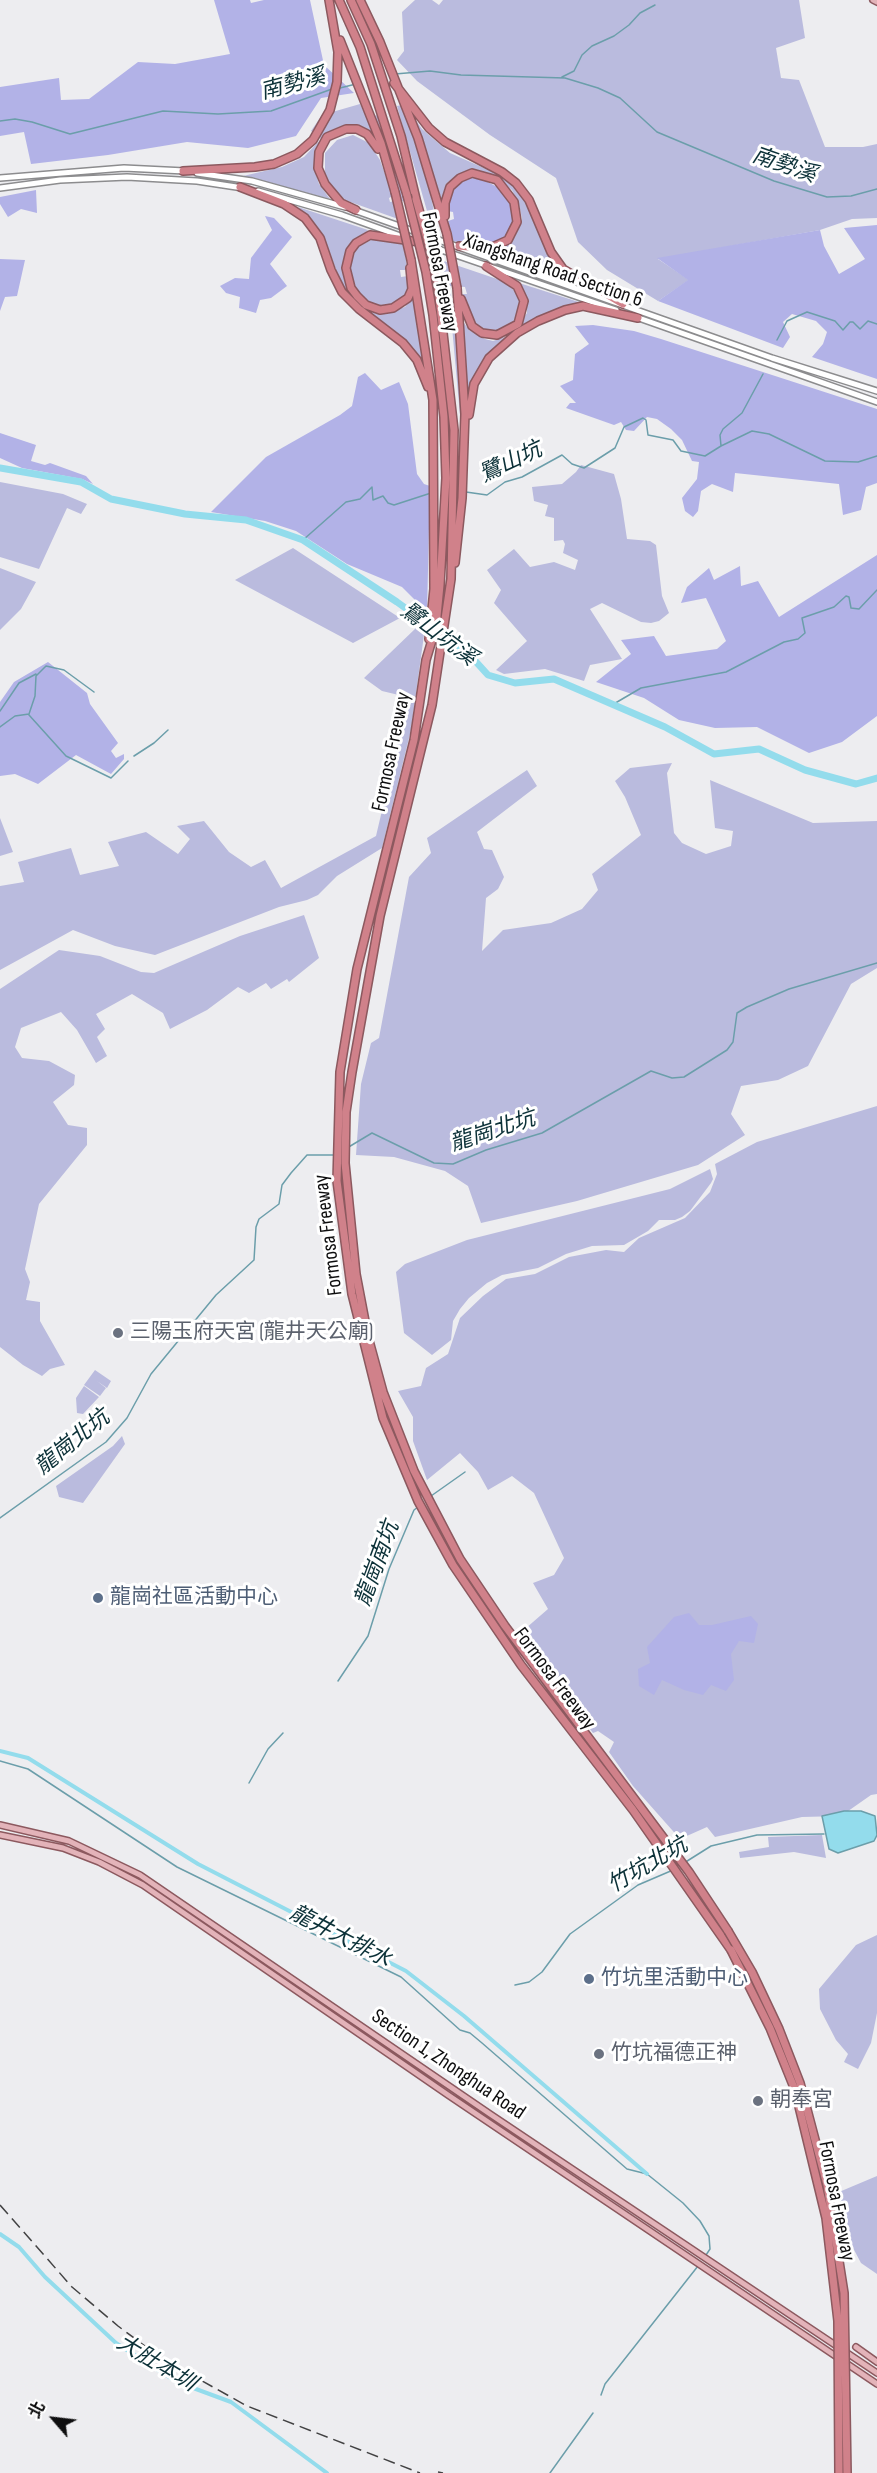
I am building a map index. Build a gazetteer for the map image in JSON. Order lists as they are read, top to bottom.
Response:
{
  "streets": {
    "highway": ["Formosa Freeway"],
    "main road": ["Xiangshang Road Section 6", "Section 1, Zhonghua Road"]
  },
  "water": [
    "南勢溪",
    "鷺山坑",
    "鷺山坑溪",
    "龍崗北坑",
    "龍崗南坑",
    "竹坑北坑",
    "龍井大排水",
    "大肚本圳"
  ],
  "places": [
    "三陽玉府天宮 (龍井天公廟)",
    "龍崗社區活動中心",
    "竹坑里活動中心",
    "竹坑福德正神",
    "朝奉宮"
  ],
  "north": "top left"
}
